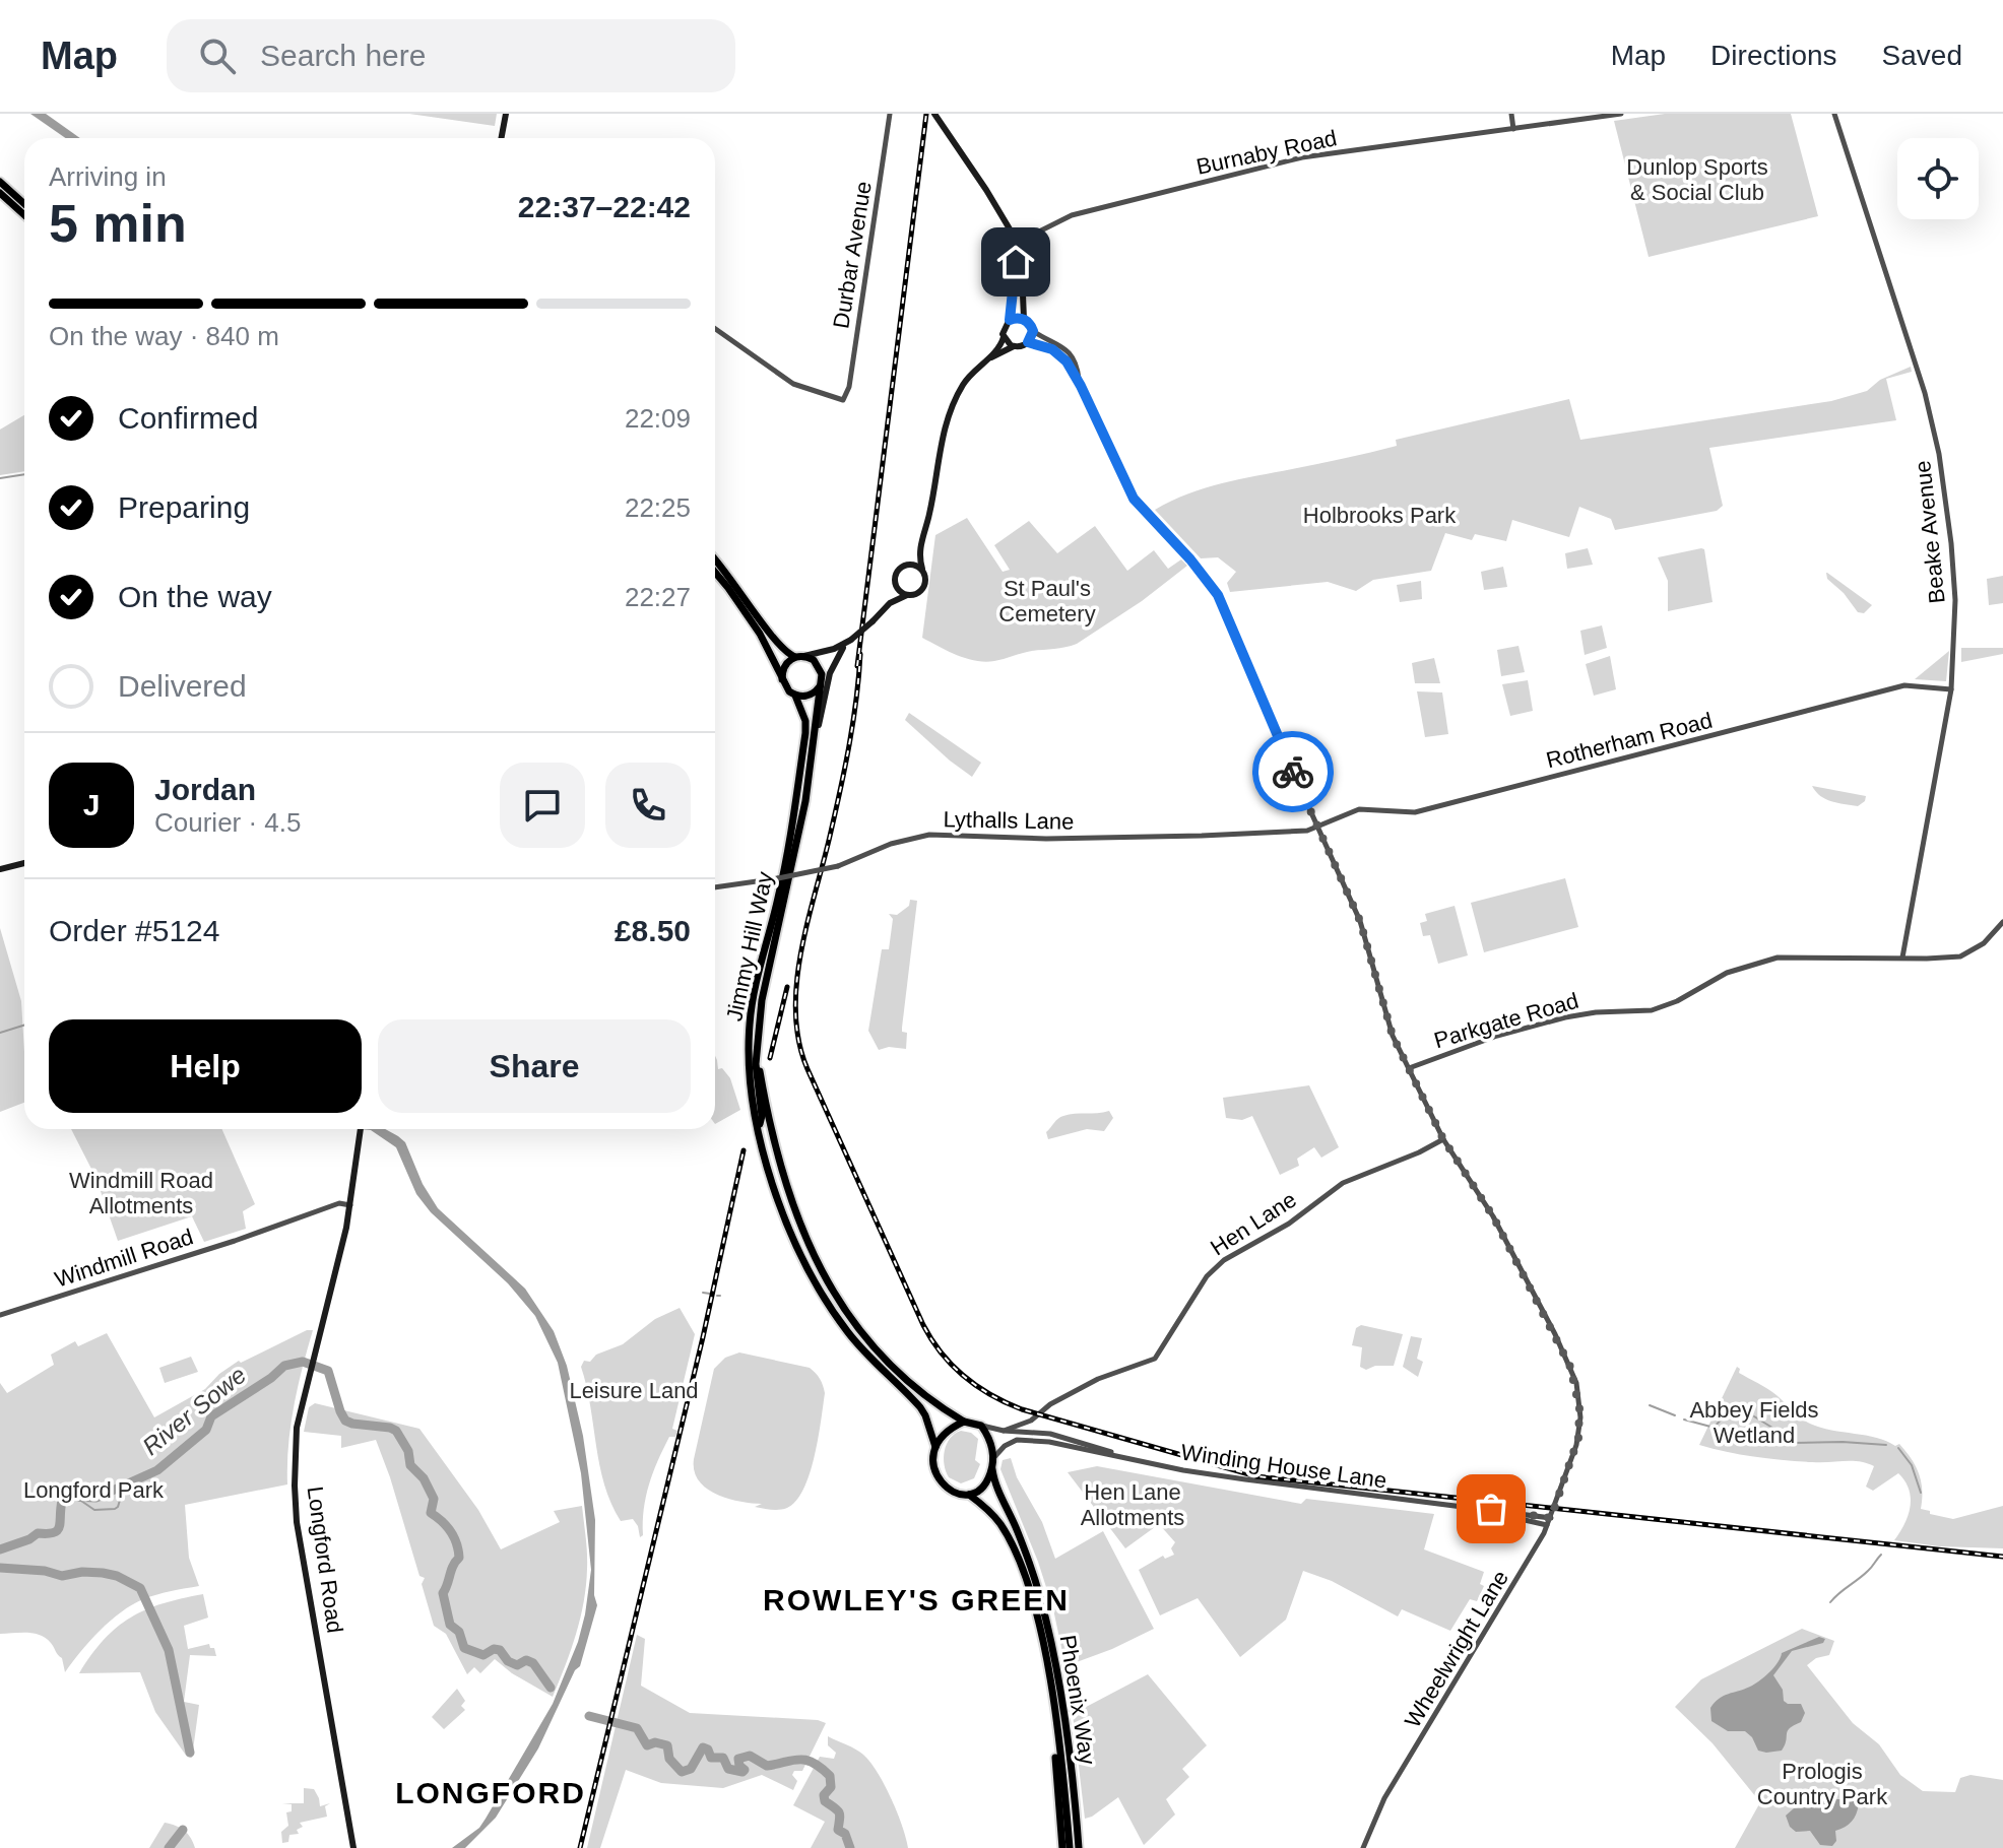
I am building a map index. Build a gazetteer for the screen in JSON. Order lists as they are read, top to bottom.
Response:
{
  "streets": {
    "highway": ["Jimmy Hill Way", "Phoenix Way"],
    "main road": ["Longford Road"],
    "street": [
      "Burnaby Road",
      "Durbar Avenue",
      "Beake Avenue",
      "Rotherham Road",
      "Lythalls Lane",
      "Parkgate Road",
      "Hen Lane",
      "Windmill Road",
      "Winding House Lane",
      "Wheelwright Lane"
    ]
  },
  "crossings": [
    ["Beake Avenue", "Rotherham Road"],
    ["Beake Avenue", "Parkgate Road"],
    ["Rotherham Road", "Lythalls Lane"],
    ["Rotherham Road", "Wheelwright Lane"],
    ["Lythalls Lane", "Wheelwright Lane"],
    ["Jimmy Hill Way", "Winding House Lane"],
    ["Jimmy Hill Way", "Phoenix Way"],
    ["Parkgate Road", "Wheelwright Lane"],
    ["Hen Lane", "Winding House Lane"],
    ["Hen Lane", "Wheelwright Lane"],
    ["Windmill Road", "Longford Road"],
    ["Winding House Lane", "Wheelwright Lane"],
    ["Winding House Lane", "Phoenix Way"]
  ],
  "districts": ["ROWLEY'S GREEN", "LONGFORD"],
  "water": ["River Sowe"],
  "parks": [
    "Dunlop Sports & Social Club",
    "Holbrooks Park",
    "St Paul's Cemetery",
    "Windmill Road Allotments",
    "Leisure Land",
    "Abbey Fields Wetland",
    "Longford Park",
    "Hen Lane Allotments",
    "Prologis Country Park"
  ],
  "page": {
    "header": "Map",
    "search": "Search here",
    "nav": ["Map", "Directions", "Saved"],
    "heading": ["5 min", "Arriving in", "22:37–22:42"],
    "panel": [
      "Jordan",
      "Courier · 4.5",
      "Order #5124",
      "£8.50"
    ],
    "bar": "On the way · 840 m",
    "list": [
      ["Confirmed", "22:09"],
      ["Preparing", "22:25"],
      ["On the way", "22:27"],
      "Delivered"
    ],
    "round": "J",
    "buttons": ["Help", "Share"]
  }
}
